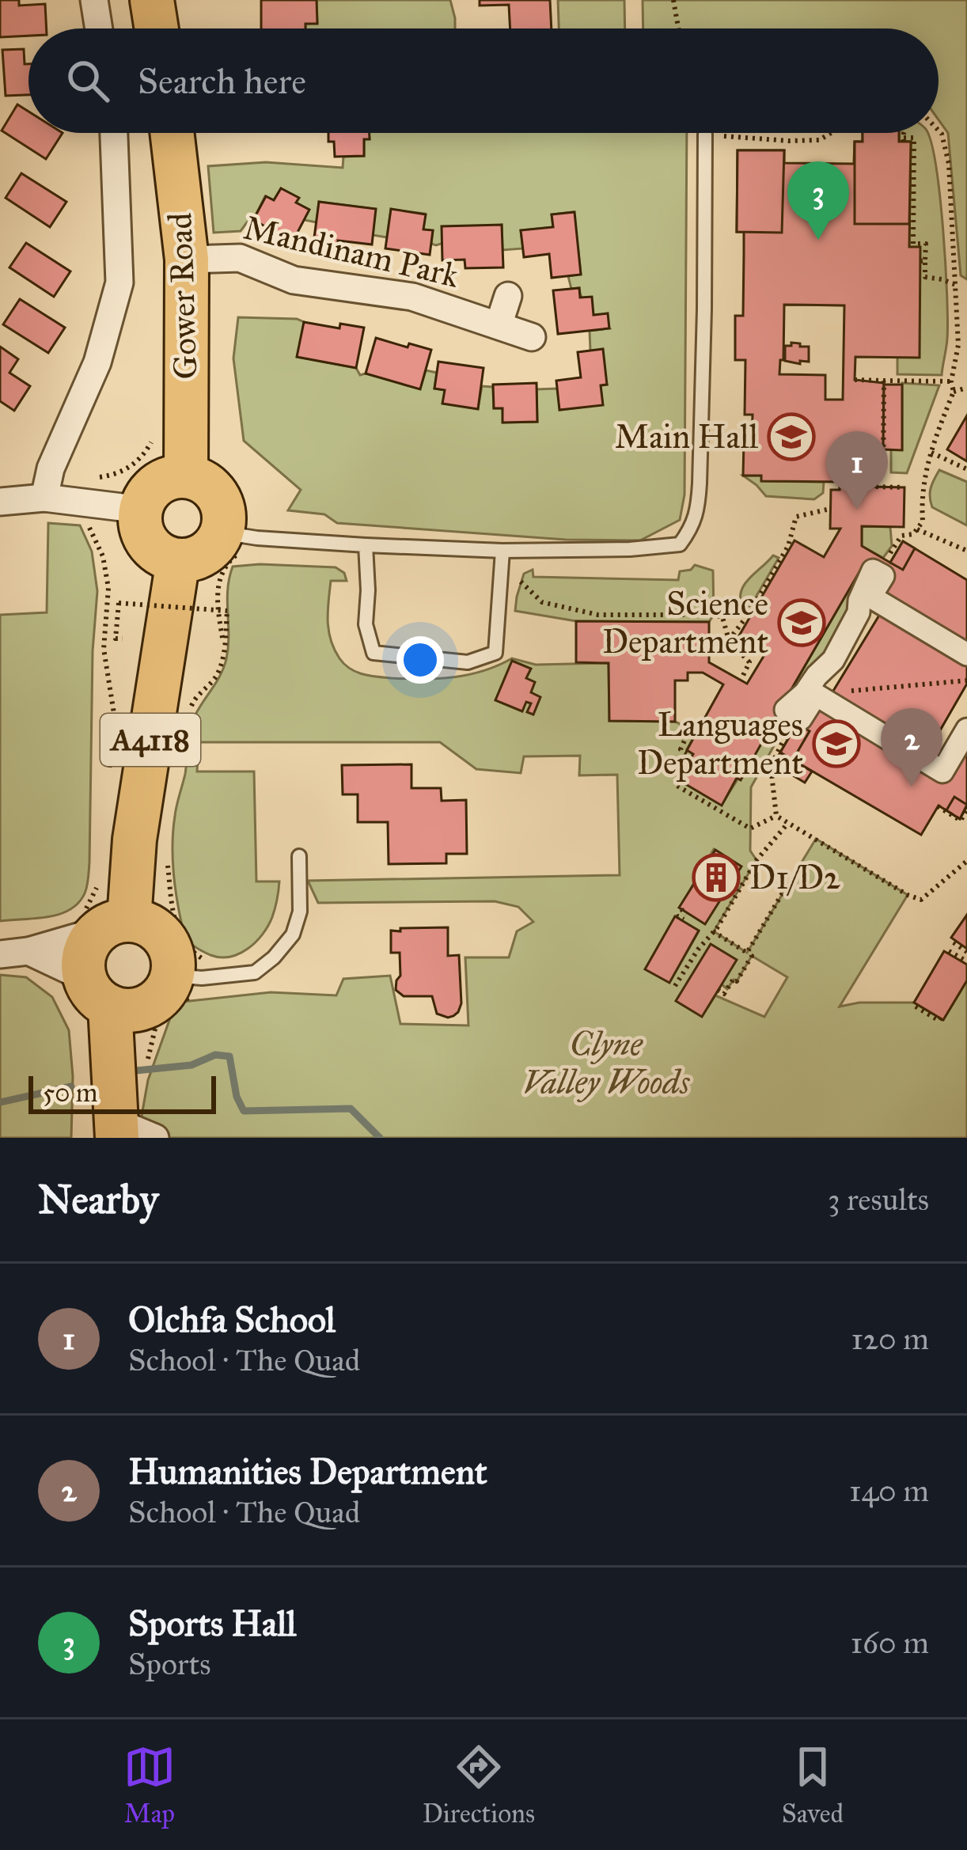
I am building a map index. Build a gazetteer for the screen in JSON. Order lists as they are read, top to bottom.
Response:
{
  "streets": {
    "main road": ["Gower Road", "A4118"],
    "street": ["Mandinam Park"]
  },
  "crossings": [
    ["Mandinam Park", "Gower Road"],
    ["Gower Road", "A4118"]
  ],
  "parks": ["Clyne Valley Woods"],
  "places": {
    "school or university": ["Main Hall", "Science Department", "Languages Department"],
    "building": ["D1/D2"]
  },
  "scale_bar": "50 m",
  "page": {
    "search": "Search here",
    "pins": ["3", "1", "2"],
    "scale": "50 m",
    "heading": ["Nearby", "3 results"],
    "list": [
      {
        "mark": "1",
        "name": "Olchfa School",
        "note": "School · The Quad",
        "value": "120 m"
      },
      {
        "mark": "2",
        "name": "Humanities Department",
        "note": "School · The Quad",
        "value": "140 m"
      },
      {
        "mark": "3",
        "name": "Sports Hall",
        "note": "Sports",
        "value": "160 m"
      }
    ],
    "nav": ["Map", "Directions", "Saved"]
  }
}
